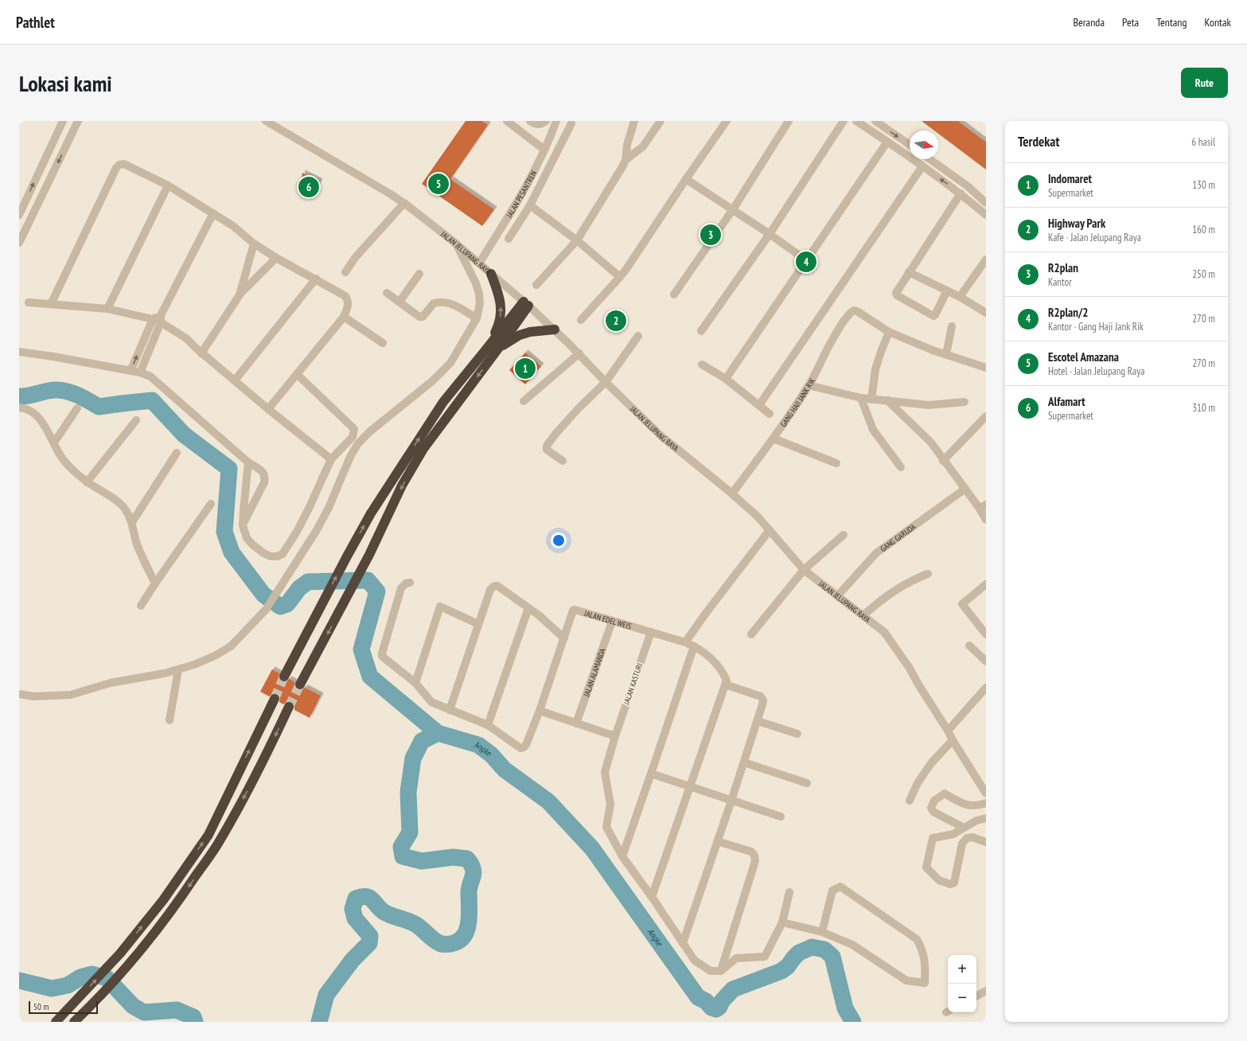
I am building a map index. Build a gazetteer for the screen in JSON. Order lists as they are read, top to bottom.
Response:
{
  "streets": {
    "street": [
      "JALAN PESANTREN",
      "JALAN JELUPANG RAYA",
      "GANG HAJI JANK RIK",
      "GANG GARUDA",
      "JALAN EDEL WEIS",
      "JALAN ALAMANDA",
      "JALAN KASTURI"
    ]
  },
  "crossings": [
    ["JALAN PESANTREN", "JALAN JELUPANG RAYA"],
    ["JALAN JELUPANG RAYA", "GANG HAJI JANK RIK"],
    ["JALAN JELUPANG RAYA", "GANG GARUDA"],
    ["JALAN EDEL WEIS", "JALAN ALAMANDA"],
    ["JALAN EDEL WEIS", "JALAN KASTURI"]
  ],
  "water": ["Angke"],
  "scale_bar": "50 m",
  "north": "right",
  "page": {
    "header": "Pathlet",
    "nav": [
      "Beranda",
      "Peta",
      "Tentang",
      "Kontak"
    ],
    "buttons": "Rute",
    "title": "Lokasi kami",
    "heading": ["Terdekat", "6 hasil"],
    "list": [
      {
        "mark": "1",
        "name": "Indomaret",
        "note": "Supermarket",
        "value": "130 m"
      },
      {
        "mark": "2",
        "name": "Highway Park",
        "note": "Kafe · Jalan Jelupang Raya",
        "value": "160 m"
      },
      {
        "mark": "3",
        "name": "R2plan",
        "note": "Kantor",
        "value": "250 m"
      },
      {
        "mark": "4",
        "name": "R2plan/2",
        "note": "Kantor · Gang Haji Jank Rik",
        "value": "270 m"
      },
      {
        "mark": "5",
        "name": "Escotel Amazana",
        "note": "Hotel · Jalan Jelupang Raya",
        "value": "270 m"
      },
      {
        "mark": "6",
        "name": "Alfamart",
        "note": "Supermarket",
        "value": "310 m"
      }
    ],
    "pins": [
      "5",
      "6",
      "3",
      "4",
      "2",
      "1"
    ],
    "map_buttons": ["+", "−"],
    "scale": "50 m"
  }
}
